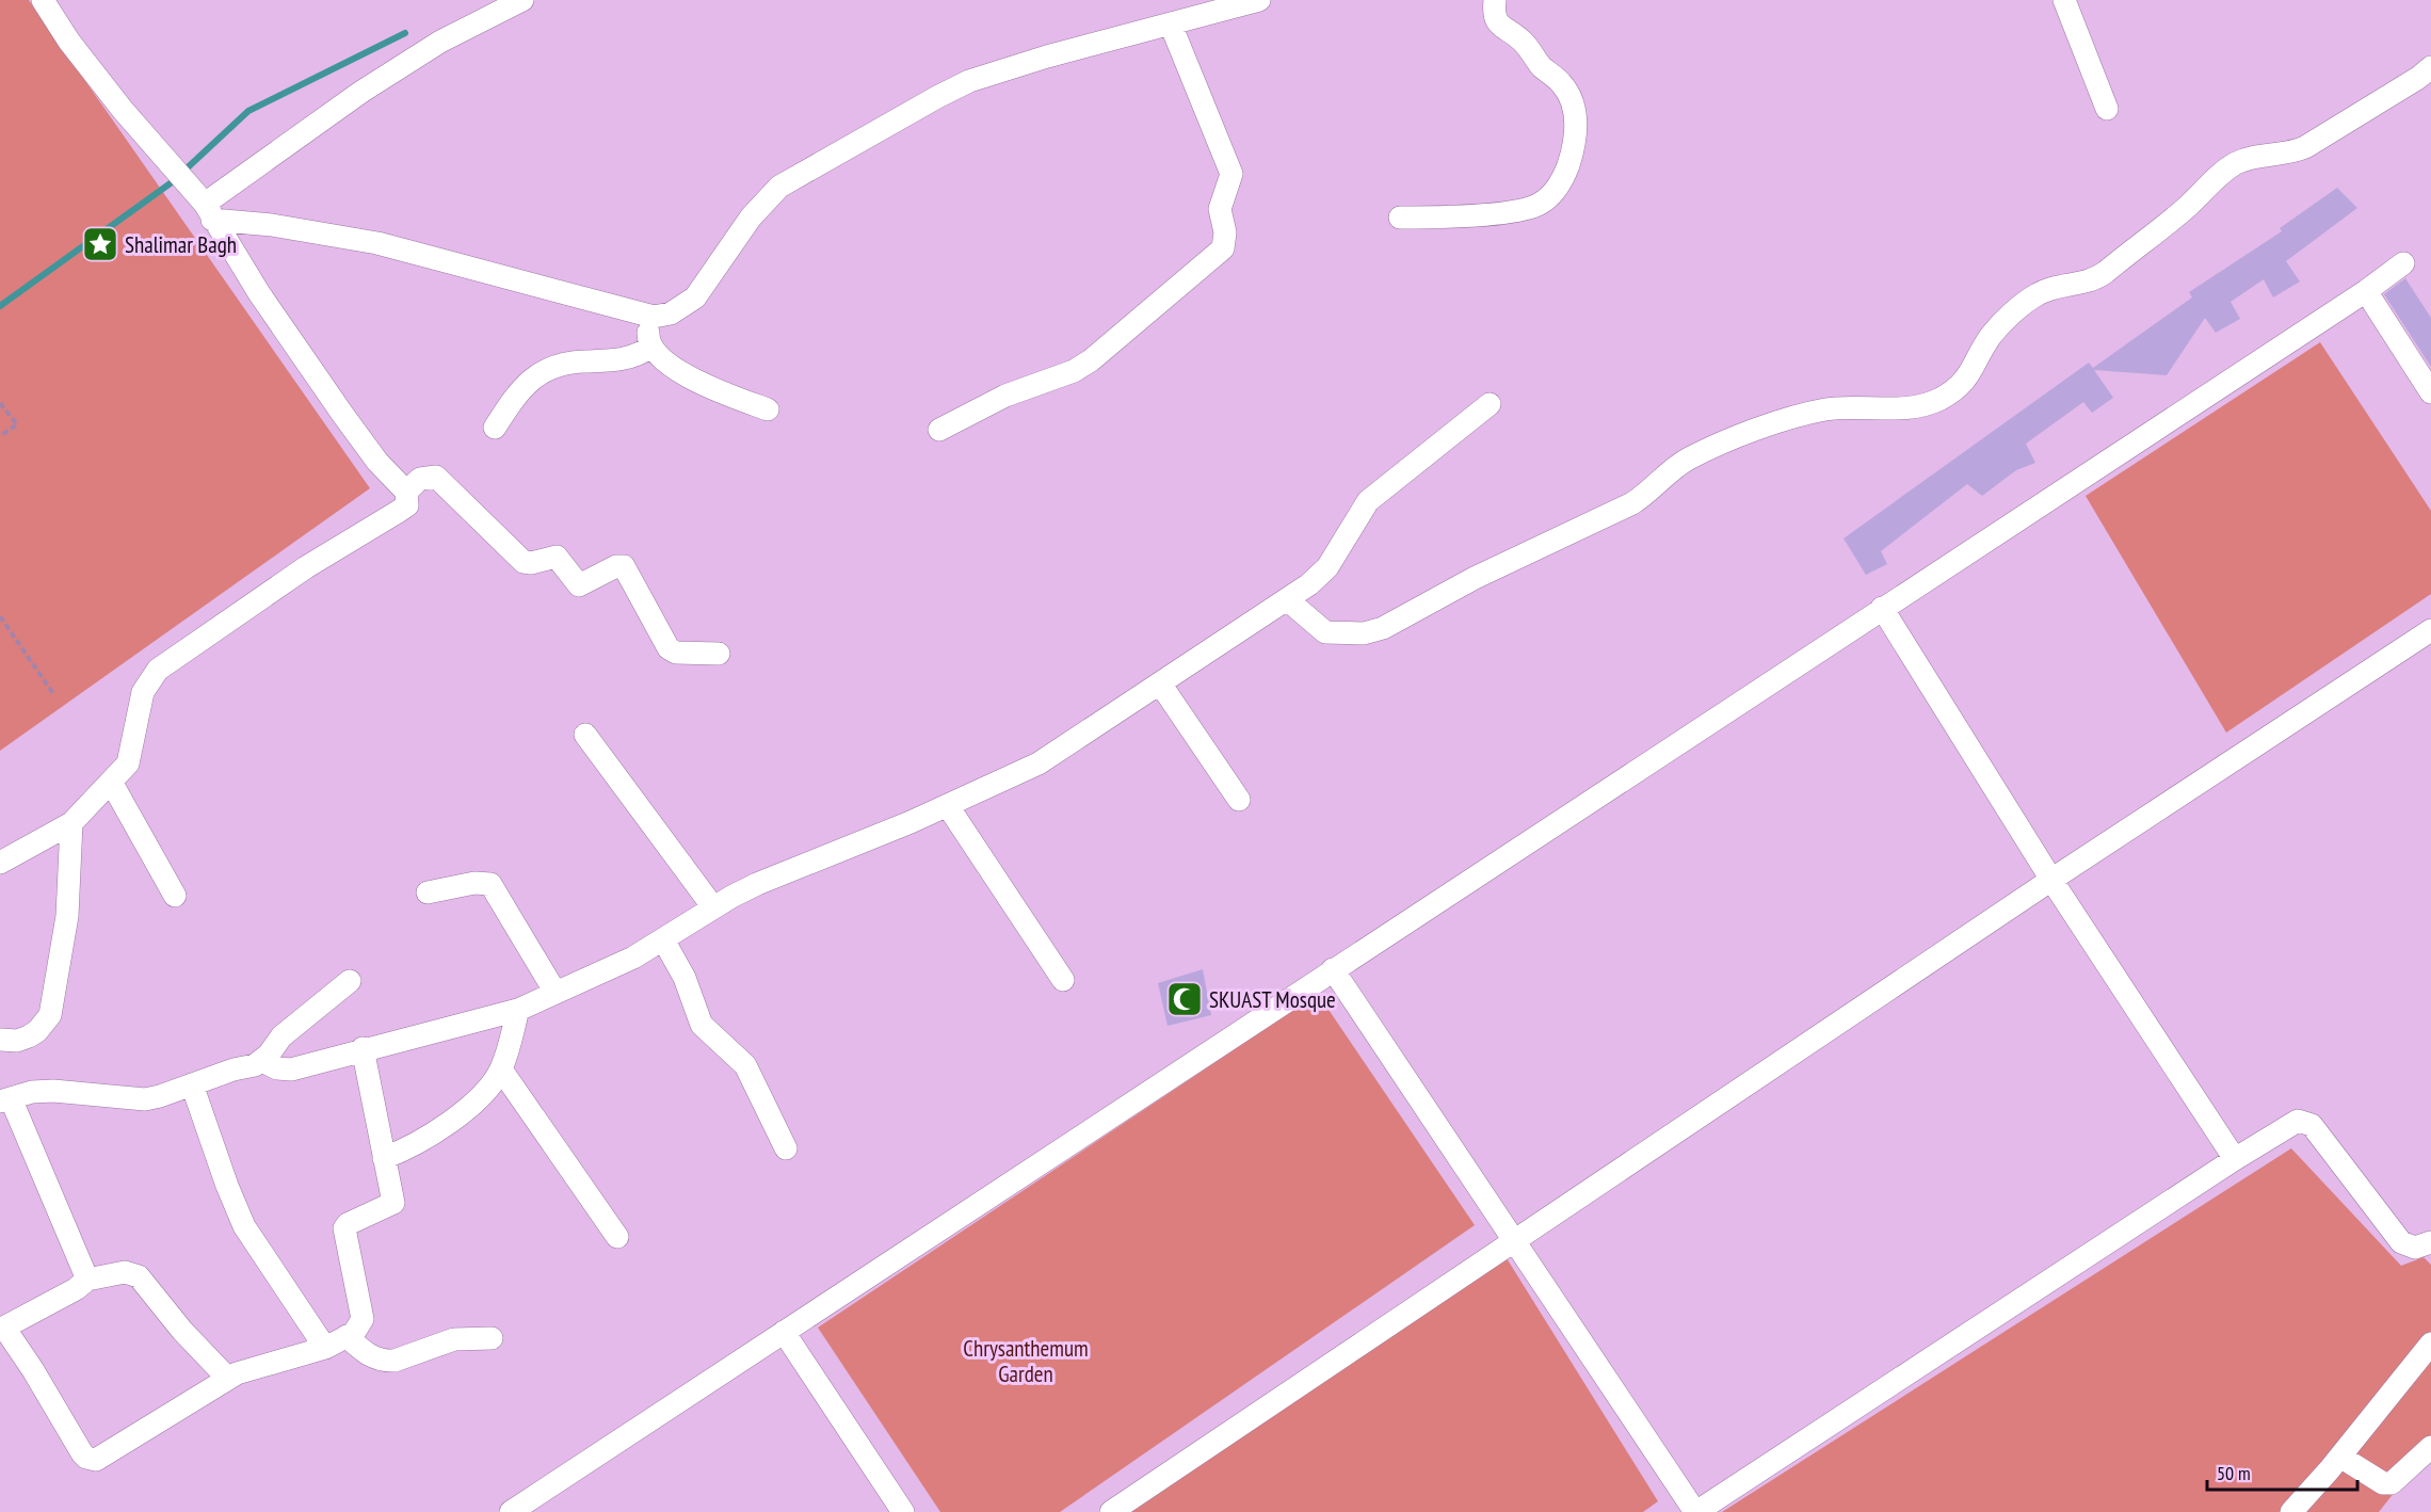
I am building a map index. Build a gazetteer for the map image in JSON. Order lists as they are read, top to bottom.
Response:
{
  "parks": ["Chrysanthemum Garden"],
  "places": {
    "place": ["Shalimar Bagh"],
    "mosque": ["SKUAST Mosque"]
  },
  "scale_bar": "50 m"
}
